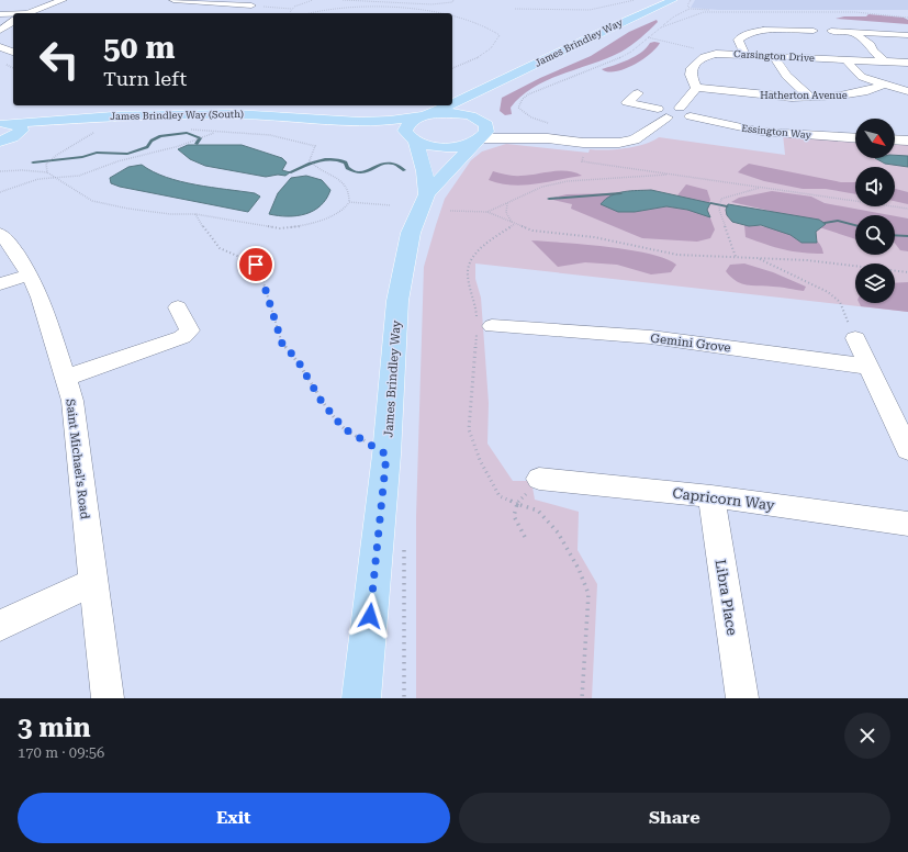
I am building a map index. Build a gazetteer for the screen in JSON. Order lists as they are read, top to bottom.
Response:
{
  "streets": {
    "main road": ["James Brindley Way", "James Brindley Way (South)"],
    "street": [
      "Carsington Drive",
      "Hatherton Avenue",
      "Essington Way",
      "Gemini Grove",
      "Saint Michael's Road",
      "Capricorn Way",
      "Libra Place"
    ]
  },
  "crossings": [
    ["James Brindley Way", "James Brindley Way (South)"],
    ["Carsington Drive", "Hatherton Avenue"],
    ["Capricorn Way", "Libra Place"]
  ],
  "north": "bottom right",
  "page": {
    "turn": ["50 m", "Turn left"],
    "heading": ["3 min", "170 m · 09:56"],
    "buttons": ["Exit", "Share"]
  }
}
